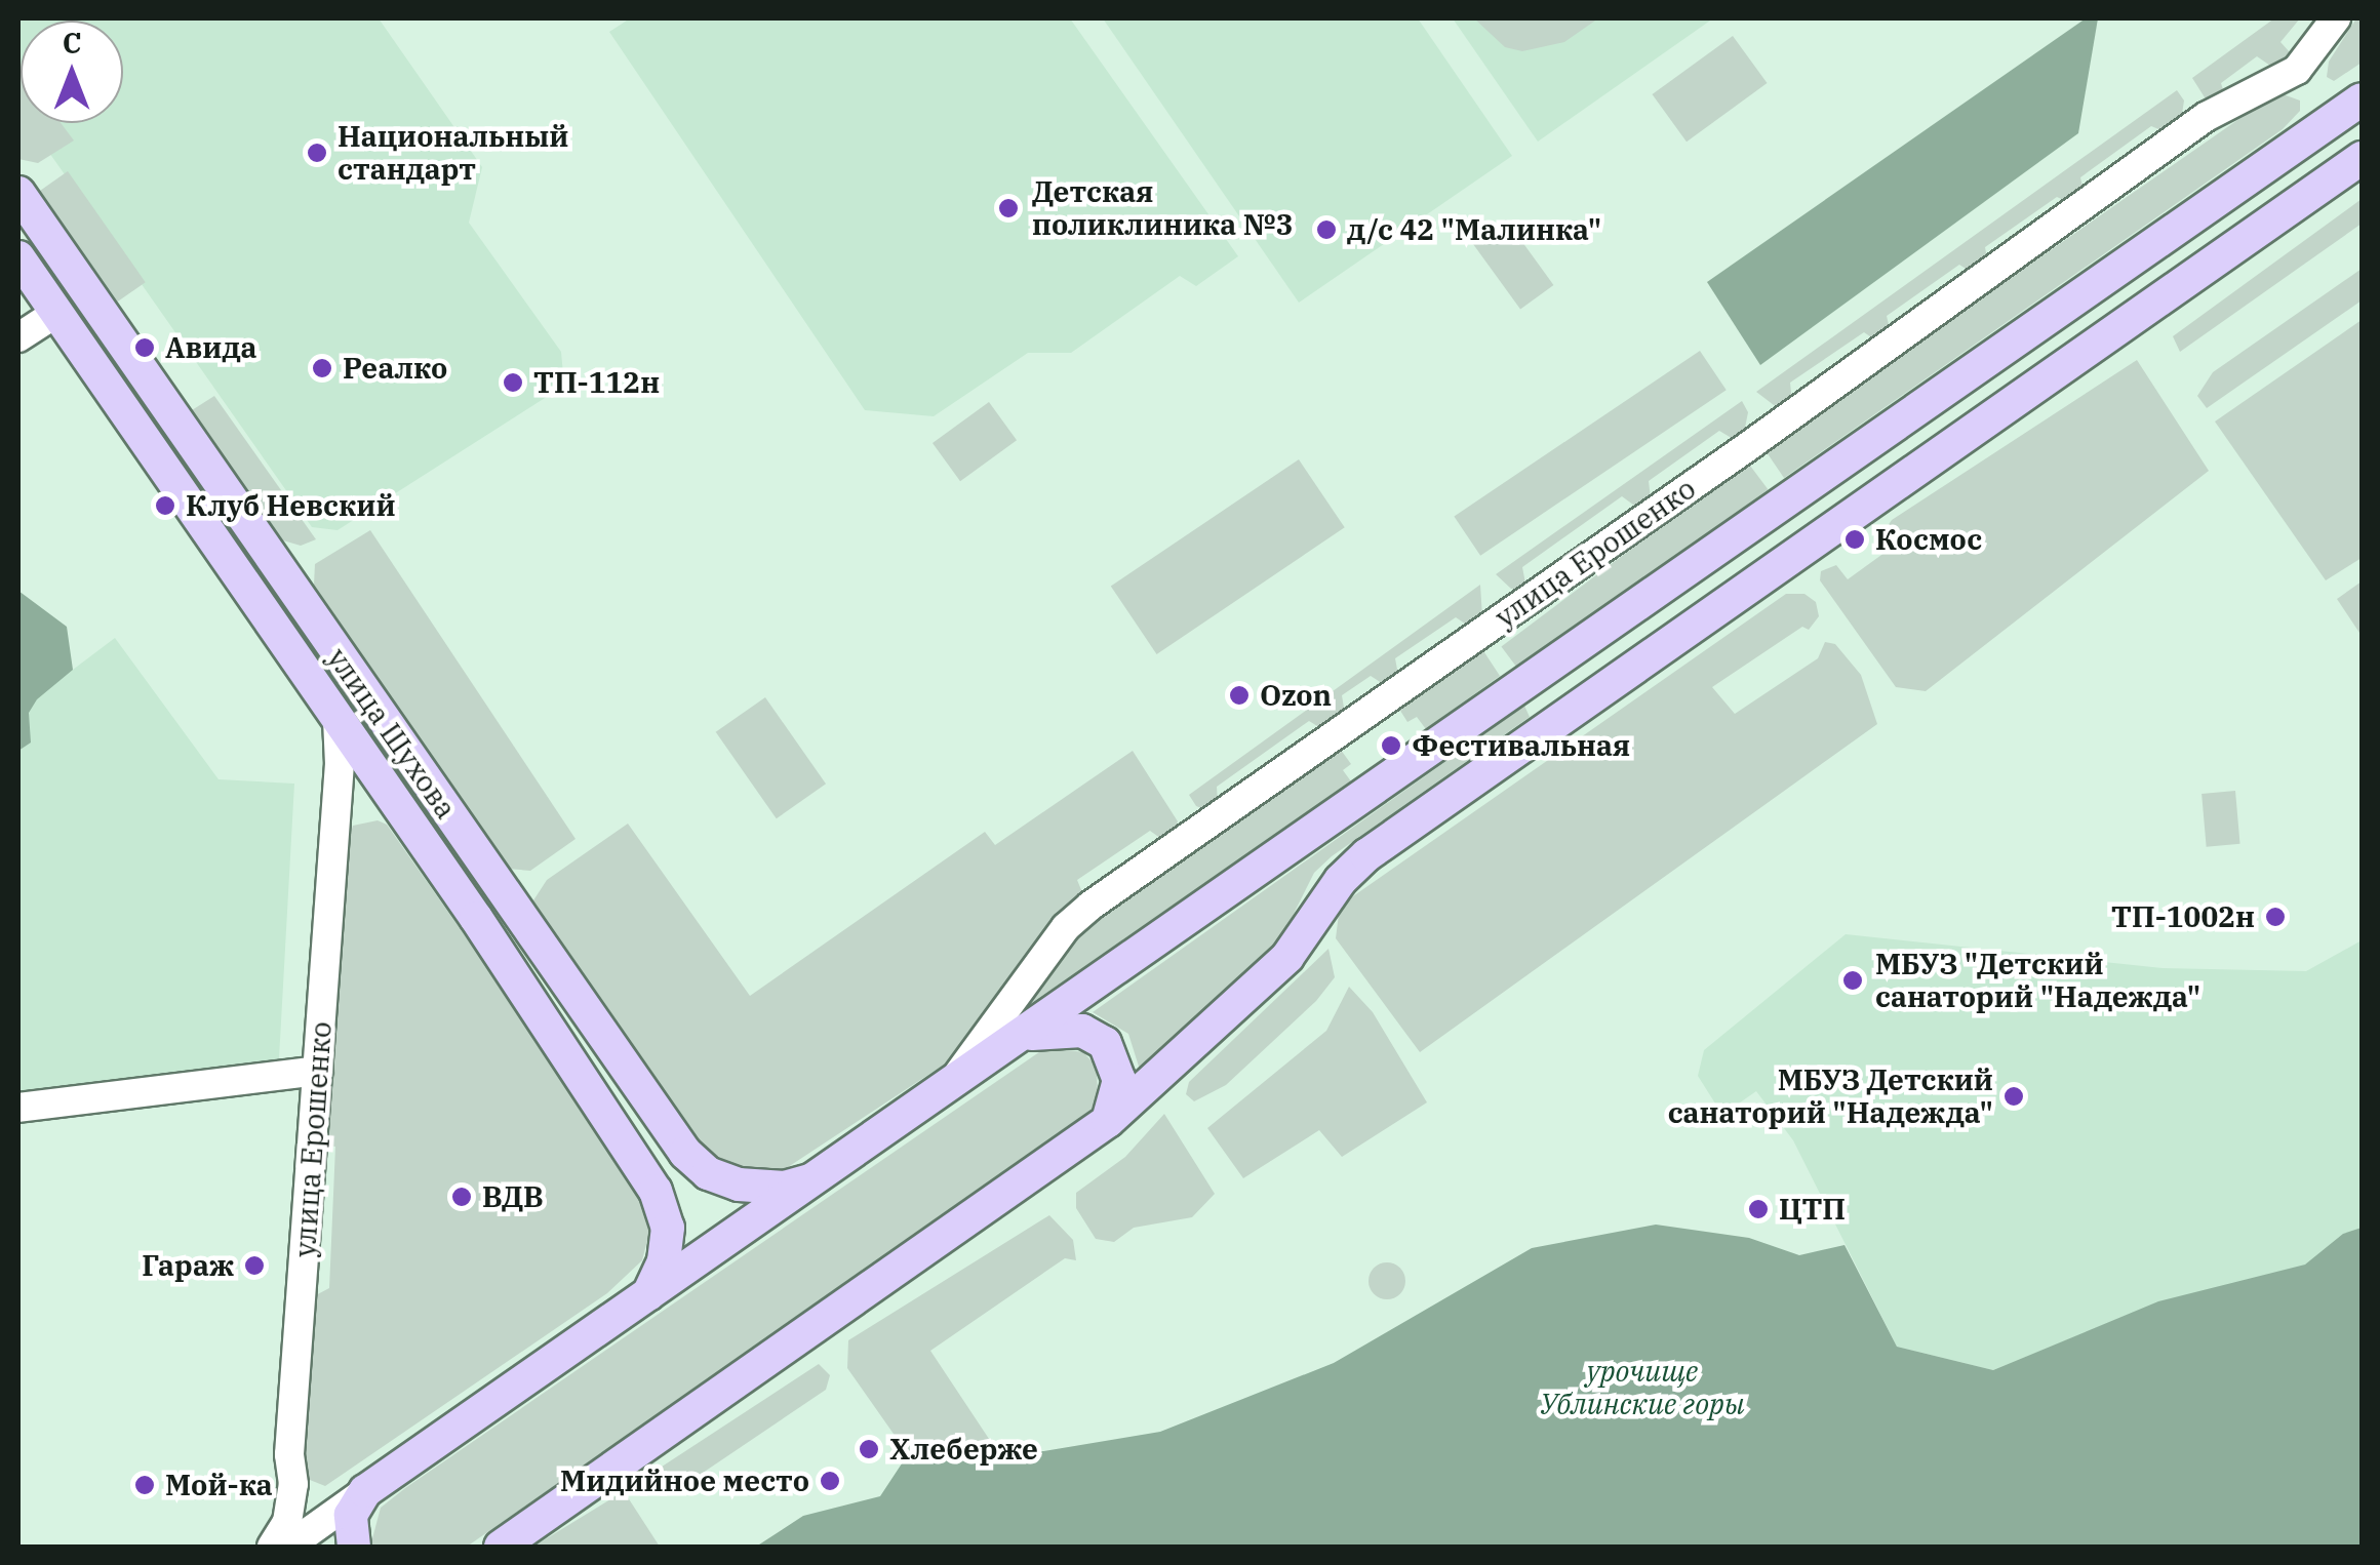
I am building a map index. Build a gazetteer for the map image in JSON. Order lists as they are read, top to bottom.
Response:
{
  "streets": {
    "main road": ["улица Ерошенко", "улица Шухова"]
  },
  "crossings": [
    ["улица Ерошенко", "улица Шухова"]
  ],
  "parks": ["урочище Ублинские горы"],
  "places": [
    "Национальный стандарт",
    "Детская поликлиника №3",
    "д/с 42 \"Малинка\"",
    "Авида",
    "Реалко",
    "ТП-112н",
    "Клуб Невский",
    "Космос",
    "Ozon",
    "Фестивальная",
    "ТП-1002н",
    "МБУЗ \"Детский санаторий \"Надежда\"",
    "МБУЗ Детский санаторий \"Надежда\"",
    "ВДВ",
    "ЦТП",
    "Гараж",
    "Хлеберже",
    "Мидийное место",
    "Мой-ка"
  ],
  "north": "top"
}
